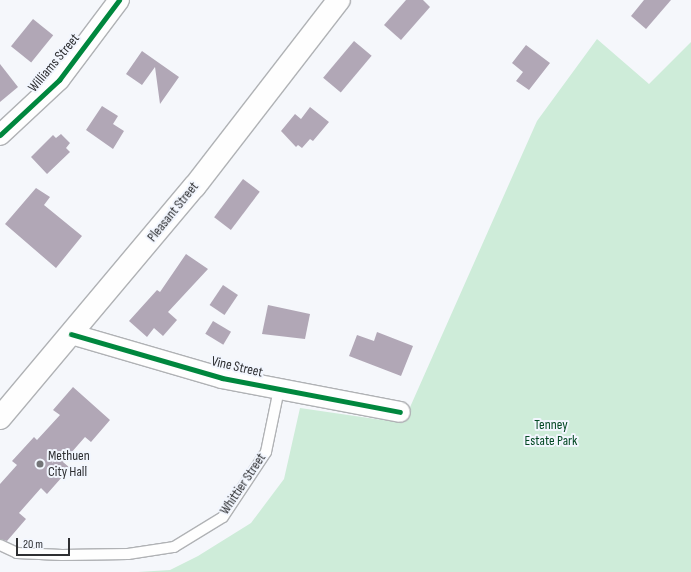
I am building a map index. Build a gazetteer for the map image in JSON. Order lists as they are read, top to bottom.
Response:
{
  "streets": {
    "main road": ["Pleasant Street"],
    "street": ["Williams Street", "Vine Street"],
    "lane": ["Whittier Street"]
  },
  "crossings": [
    ["Pleasant Street", "Vine Street"],
    ["Vine Street", "Whittier Street"]
  ],
  "parks": ["Tenney Estate Park"],
  "places": ["Methuen City Hall"],
  "scale_bar": "20 m"
}
